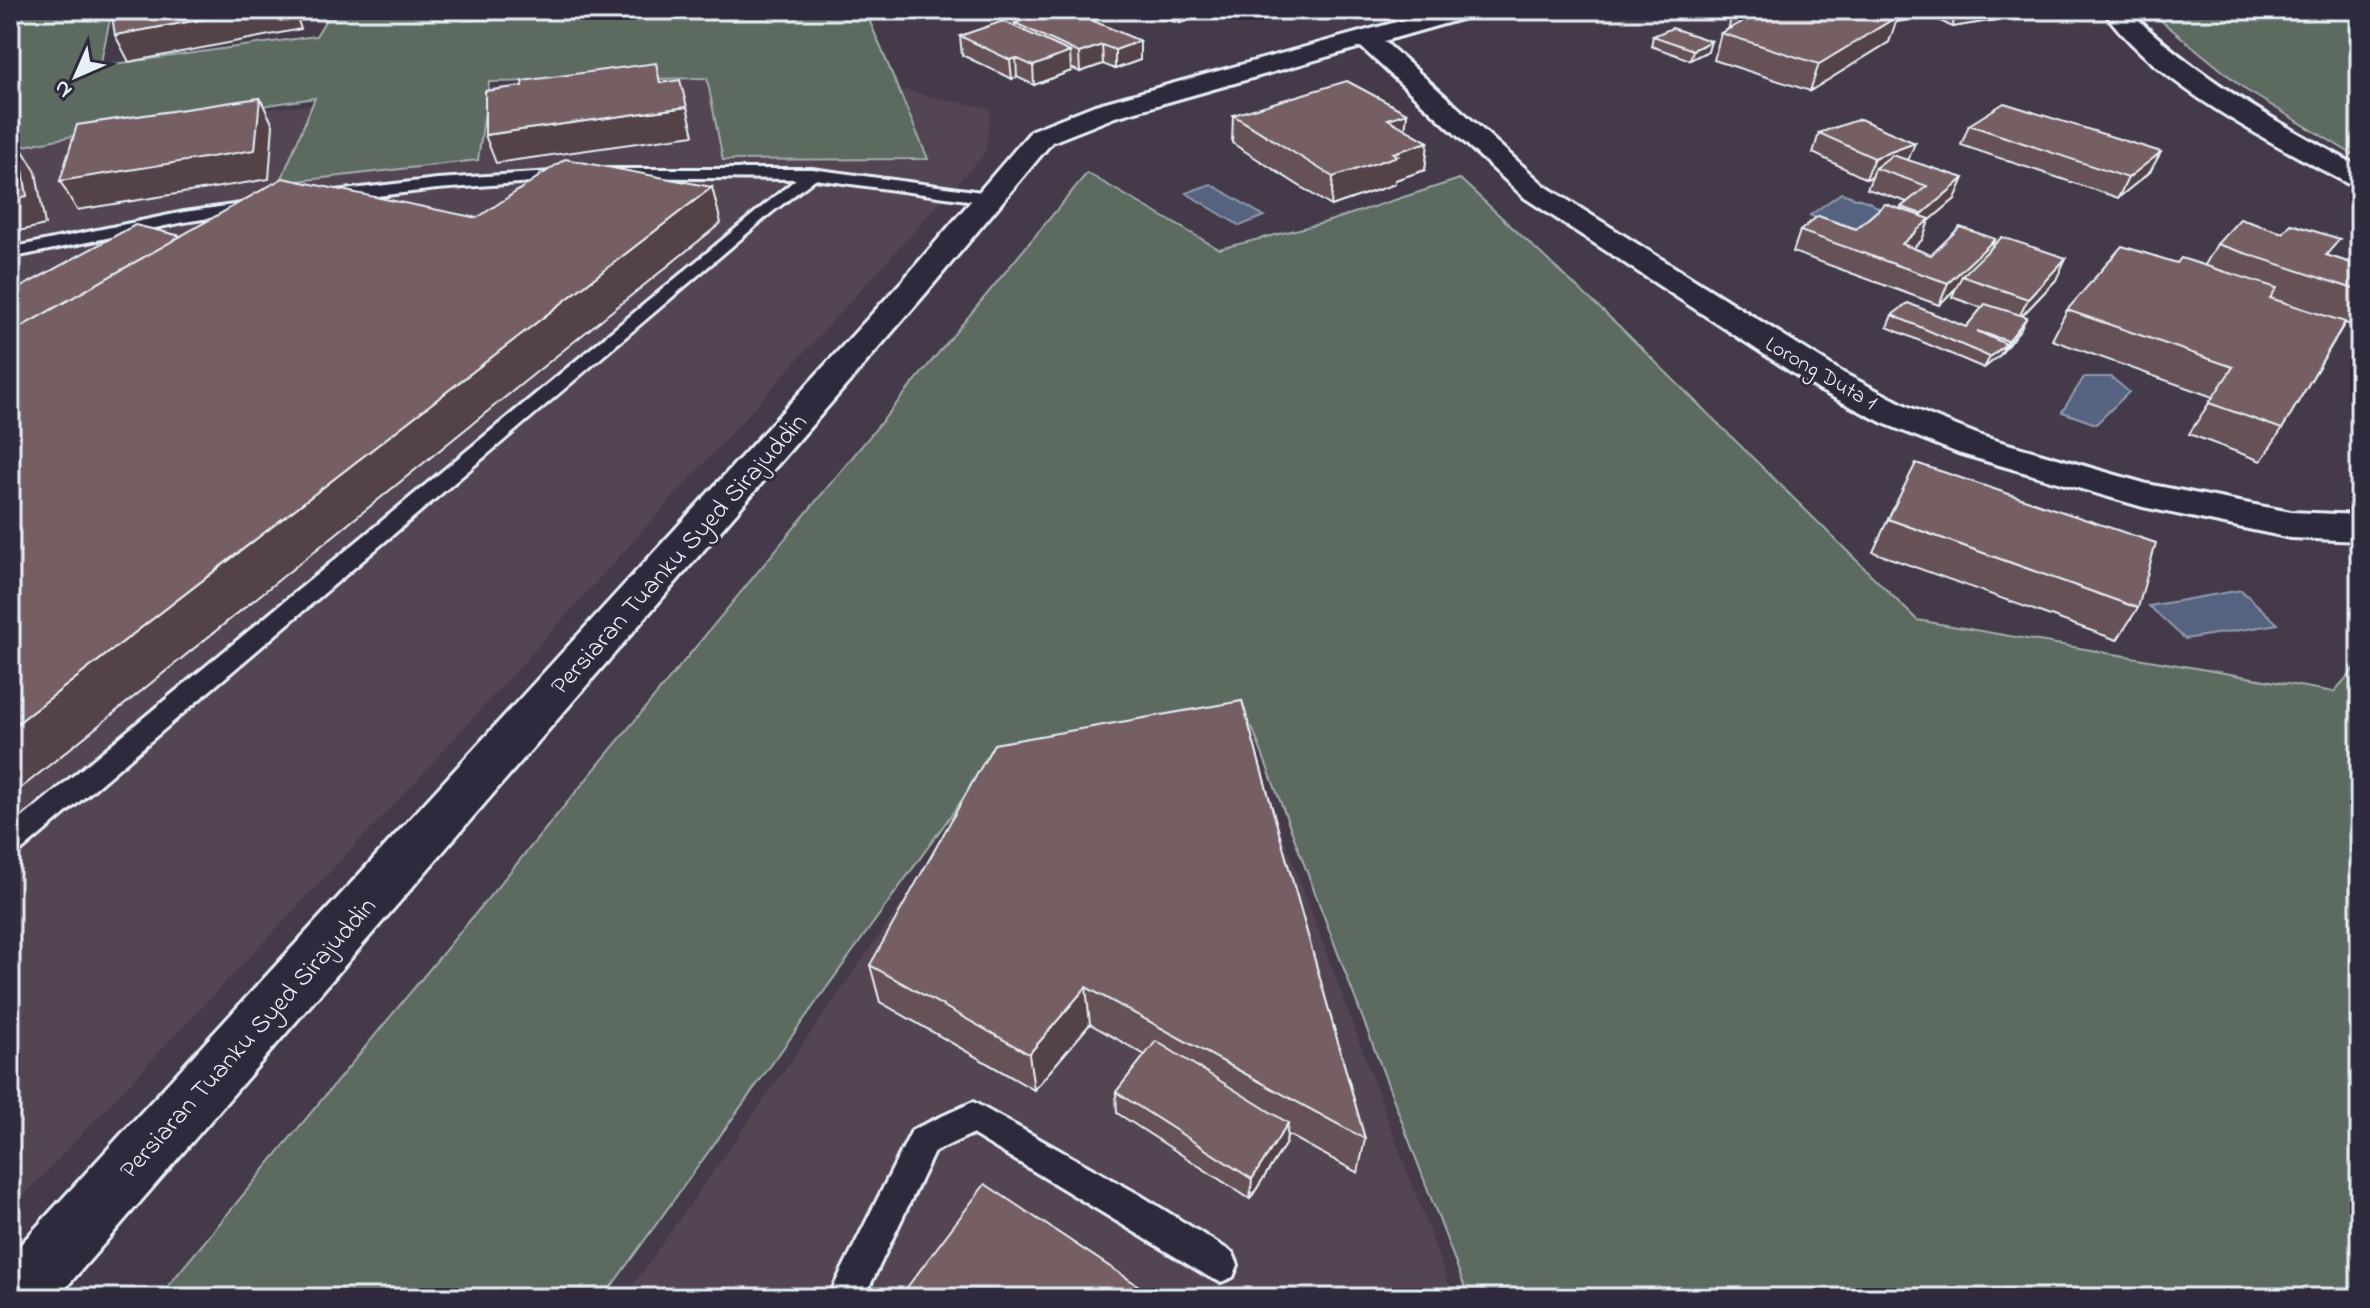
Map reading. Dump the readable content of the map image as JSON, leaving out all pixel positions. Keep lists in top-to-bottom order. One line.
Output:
{"streets":{"street":["Lorong Duta 1","Persiaran Tuanku Syed Sirajuddin"]},"crossings":[["Lorong Duta 1","Persiaran Tuanku Syed Sirajuddin"]],"north":"bottom left"}
